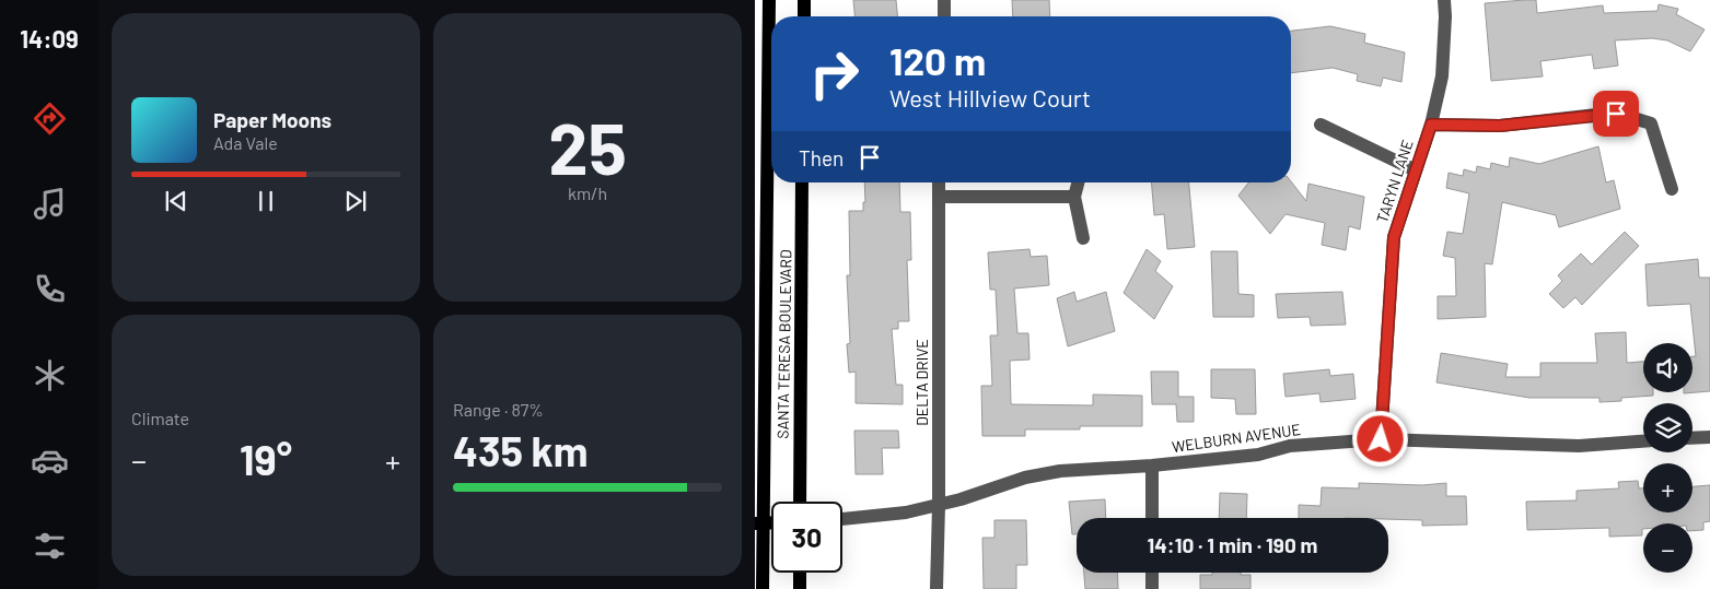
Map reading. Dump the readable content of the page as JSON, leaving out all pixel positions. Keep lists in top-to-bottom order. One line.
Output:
{"streets":{"main road":["SANTA TERESA BOULEVARD"],"street":["TARYN LANE","DELTA DRIVE","WELBURN AVENUE"]},"crossings":[["TARYN LANE","WELBURN AVENUE"],["DELTA DRIVE","WELBURN AVENUE"]],"page":{"tabs":"14:09","tile":[["25","km/h"],"Climate",["Range · 87%","435 km"]],"turn":["120 m","West Hillview Court"],"song":["Paper Moons","Ada Vale"],"then":"Then","map_buttons":["+","−"],"heat":["−","19°","+"],"limit":"30","trip":"14:10 · 1 min · 190 m"}}
